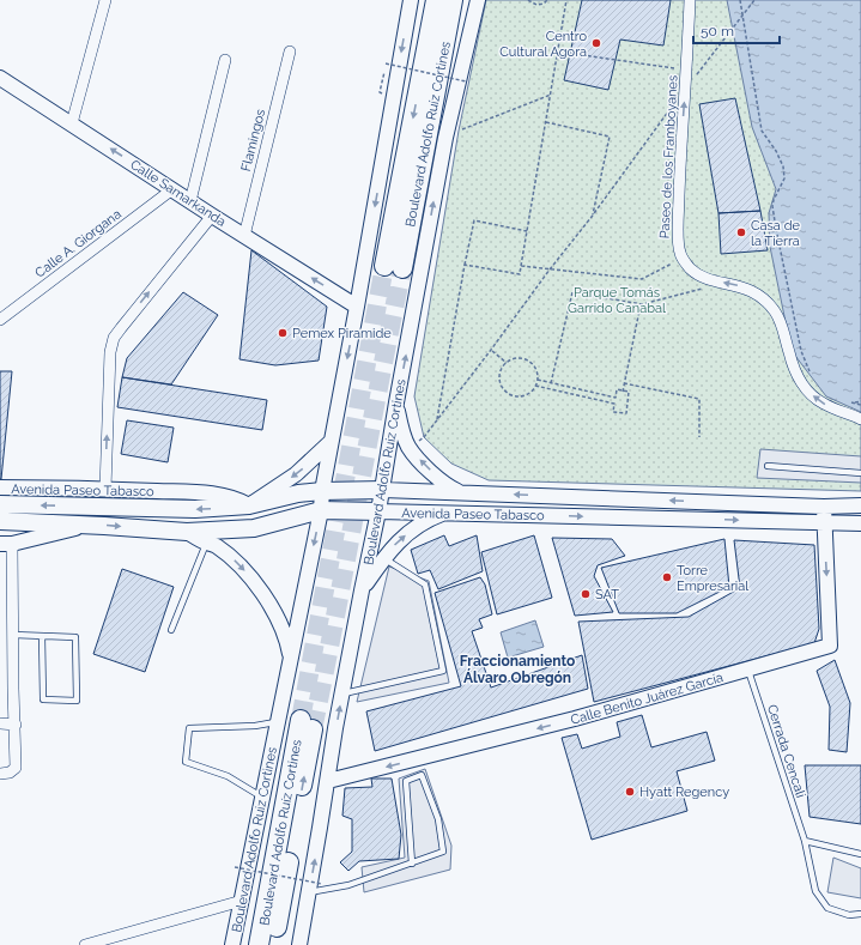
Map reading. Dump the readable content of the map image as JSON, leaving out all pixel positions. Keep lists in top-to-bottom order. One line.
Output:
{"streets":{"highway":["Boulevard Adolfo Ruíz Cortines"],"main road":["Calle Samarkanda","Boulevard Adolfo Ruiz Cortines","Avenida Paseo Tabasco","Calle Benito Juárez García"],"street":["Flamingos","Paseo de los Framboyanes","Calle A. Giorgana"],"lane":["Cerrada Cencali"]},"crossings":[["Flamingos","Calle Samarkanda"],["Calle Samarkanda","Calle A. Giorgana"],["Calle Samarkanda","Boulevard Adolfo Ruiz Cortines"],["Boulevard Adolfo Ruiz Cortines","Avenida Paseo Tabasco"],["Boulevard Adolfo Ruiz Cortines","Calle Benito Juárez García"],["Avenida Paseo Tabasco","Calle Benito Juárez García"],["Calle Benito Juárez García","Cerrada Cencali"]],"one_way":["Paseo de los Framboyanes","Calle Samarkanda","Calle Benito Juárez García"],"districts":["Fraccionamiento Álvaro Obregón"],"parks":["Parque Tomás Garrido Canabal"],"places":["Centro Cultural Agora","Casa de la Tierra","Pemex Piramide","Torre Empresarial","SAT","Hyatt Regency"],"scale_bar":"50 m"}
